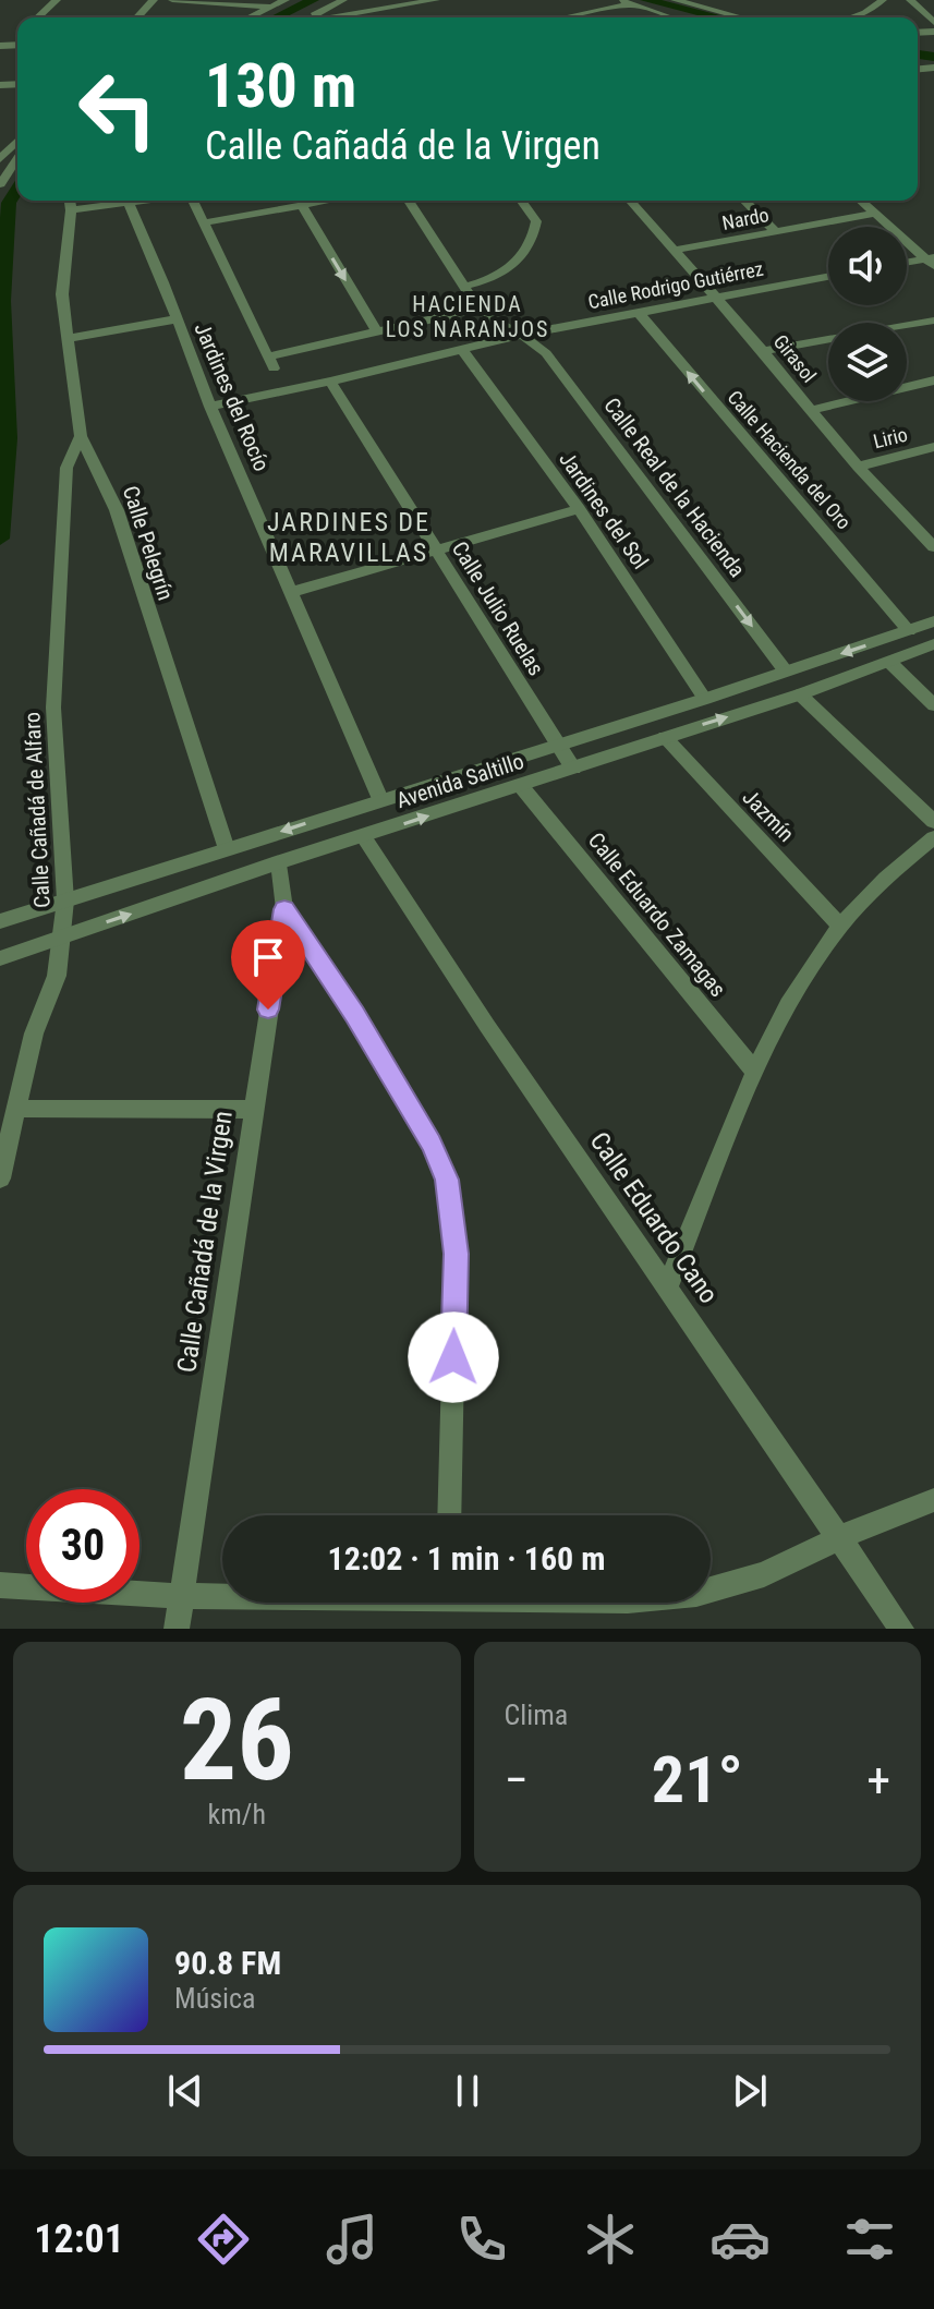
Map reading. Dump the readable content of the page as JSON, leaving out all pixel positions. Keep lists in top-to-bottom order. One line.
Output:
{"streets":{"street":["Nardo","Calle Rodrigo Gutiérrez","Girasol","Jardines del Rocío","Lirio","Calle Hacienda del Oro","Calle Real de la Hacienda","Jardines del Sol","Calle Pelegrín","Calle Julio Ruelas","Avenida Saltillo","Calle Cañadá de Alfaro","Jazmín","Calle Eduardo Zamagas","Calle Eduardo Cano","Calle Cañadá de la Virgen"]},"crossings":[["Nardo","Girasol"],["Calle Rodrigo Gutiérrez","Girasol"],["Calle Rodrigo Gutiérrez","Jardines del Rocío"],["Calle Rodrigo Gutiérrez","Calle Hacienda del Oro"],["Calle Rodrigo Gutiérrez","Calle Real de la Hacienda"],["Calle Rodrigo Gutiérrez","Jardines del Sol"],["Calle Rodrigo Gutiérrez","Calle Julio Ruelas"],["Girasol","Lirio"],["Jardines del Rocío","Avenida Saltillo"],["Calle Hacienda del Oro","Avenida Saltillo"],["Calle Real de la Hacienda","Avenida Saltillo"],["Jardines del Sol","Avenida Saltillo"],["Calle Pelegrín","Avenida Saltillo"],["Calle Pelegrín","Calle Cañadá de Alfaro"],["Calle Julio Ruelas","Avenida Saltillo"],["Avenida Saltillo","Calle Cañadá de Alfaro"],["Avenida Saltillo","Jazmín"],["Avenida Saltillo","Calle Eduardo Zamagas"],["Avenida Saltillo","Calle Eduardo Cano"],["Avenida Saltillo","Calle Cañadá de la Virgen"]],"one_way":["Calle Hacienda del Oro","Calle Real de la Hacienda"],"districts":["HACIENDA LOS NARANJOS","JARDINES DE MARAVILLAS"],"page":{"turn":["130 m","Calle Cañadá de la Virgen"],"limit":"30","trip":"12:02 · 1 min · 160 m","tile":[["26","km/h"],"Clima"],"heat":["−","21°","+"],"song":["90.8 FM","Música"],"tabs":"12:01"}}
